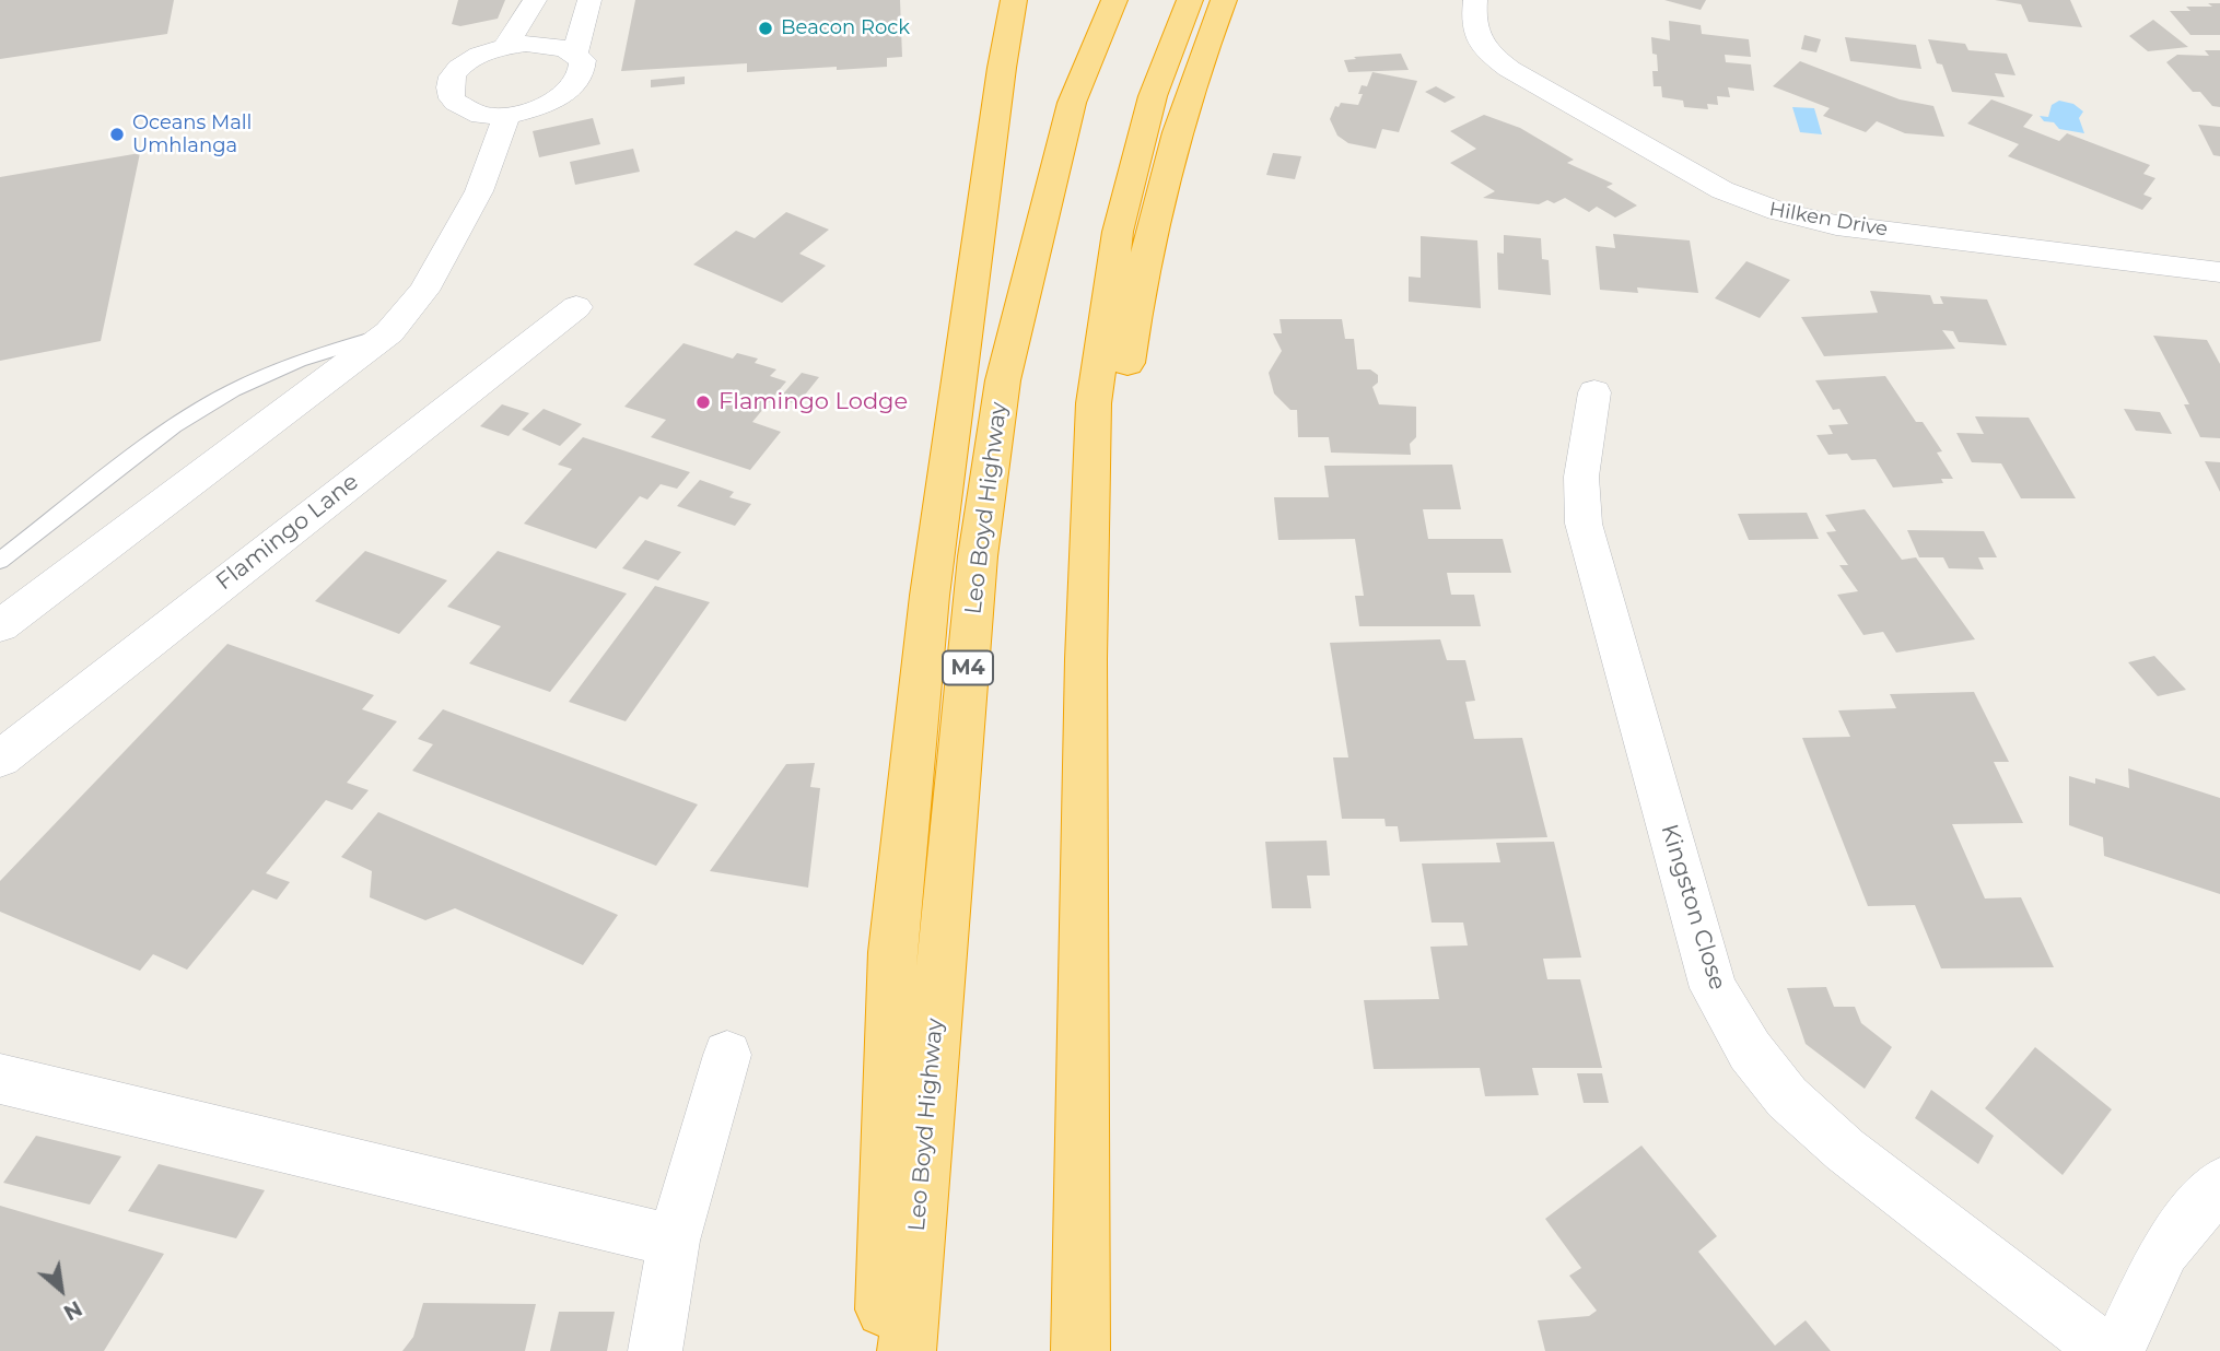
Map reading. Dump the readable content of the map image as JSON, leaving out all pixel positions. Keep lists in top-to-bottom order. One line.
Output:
{"streets":{"highway":["Leo Boyd Highway","M4"],"street":["Hilken Drive","Flamingo Lane","Kingston Close"]},"places":["Beacon Rock","Oceans Mall Umhlanga","Flamingo Lodge"],"north":"bottom right"}
